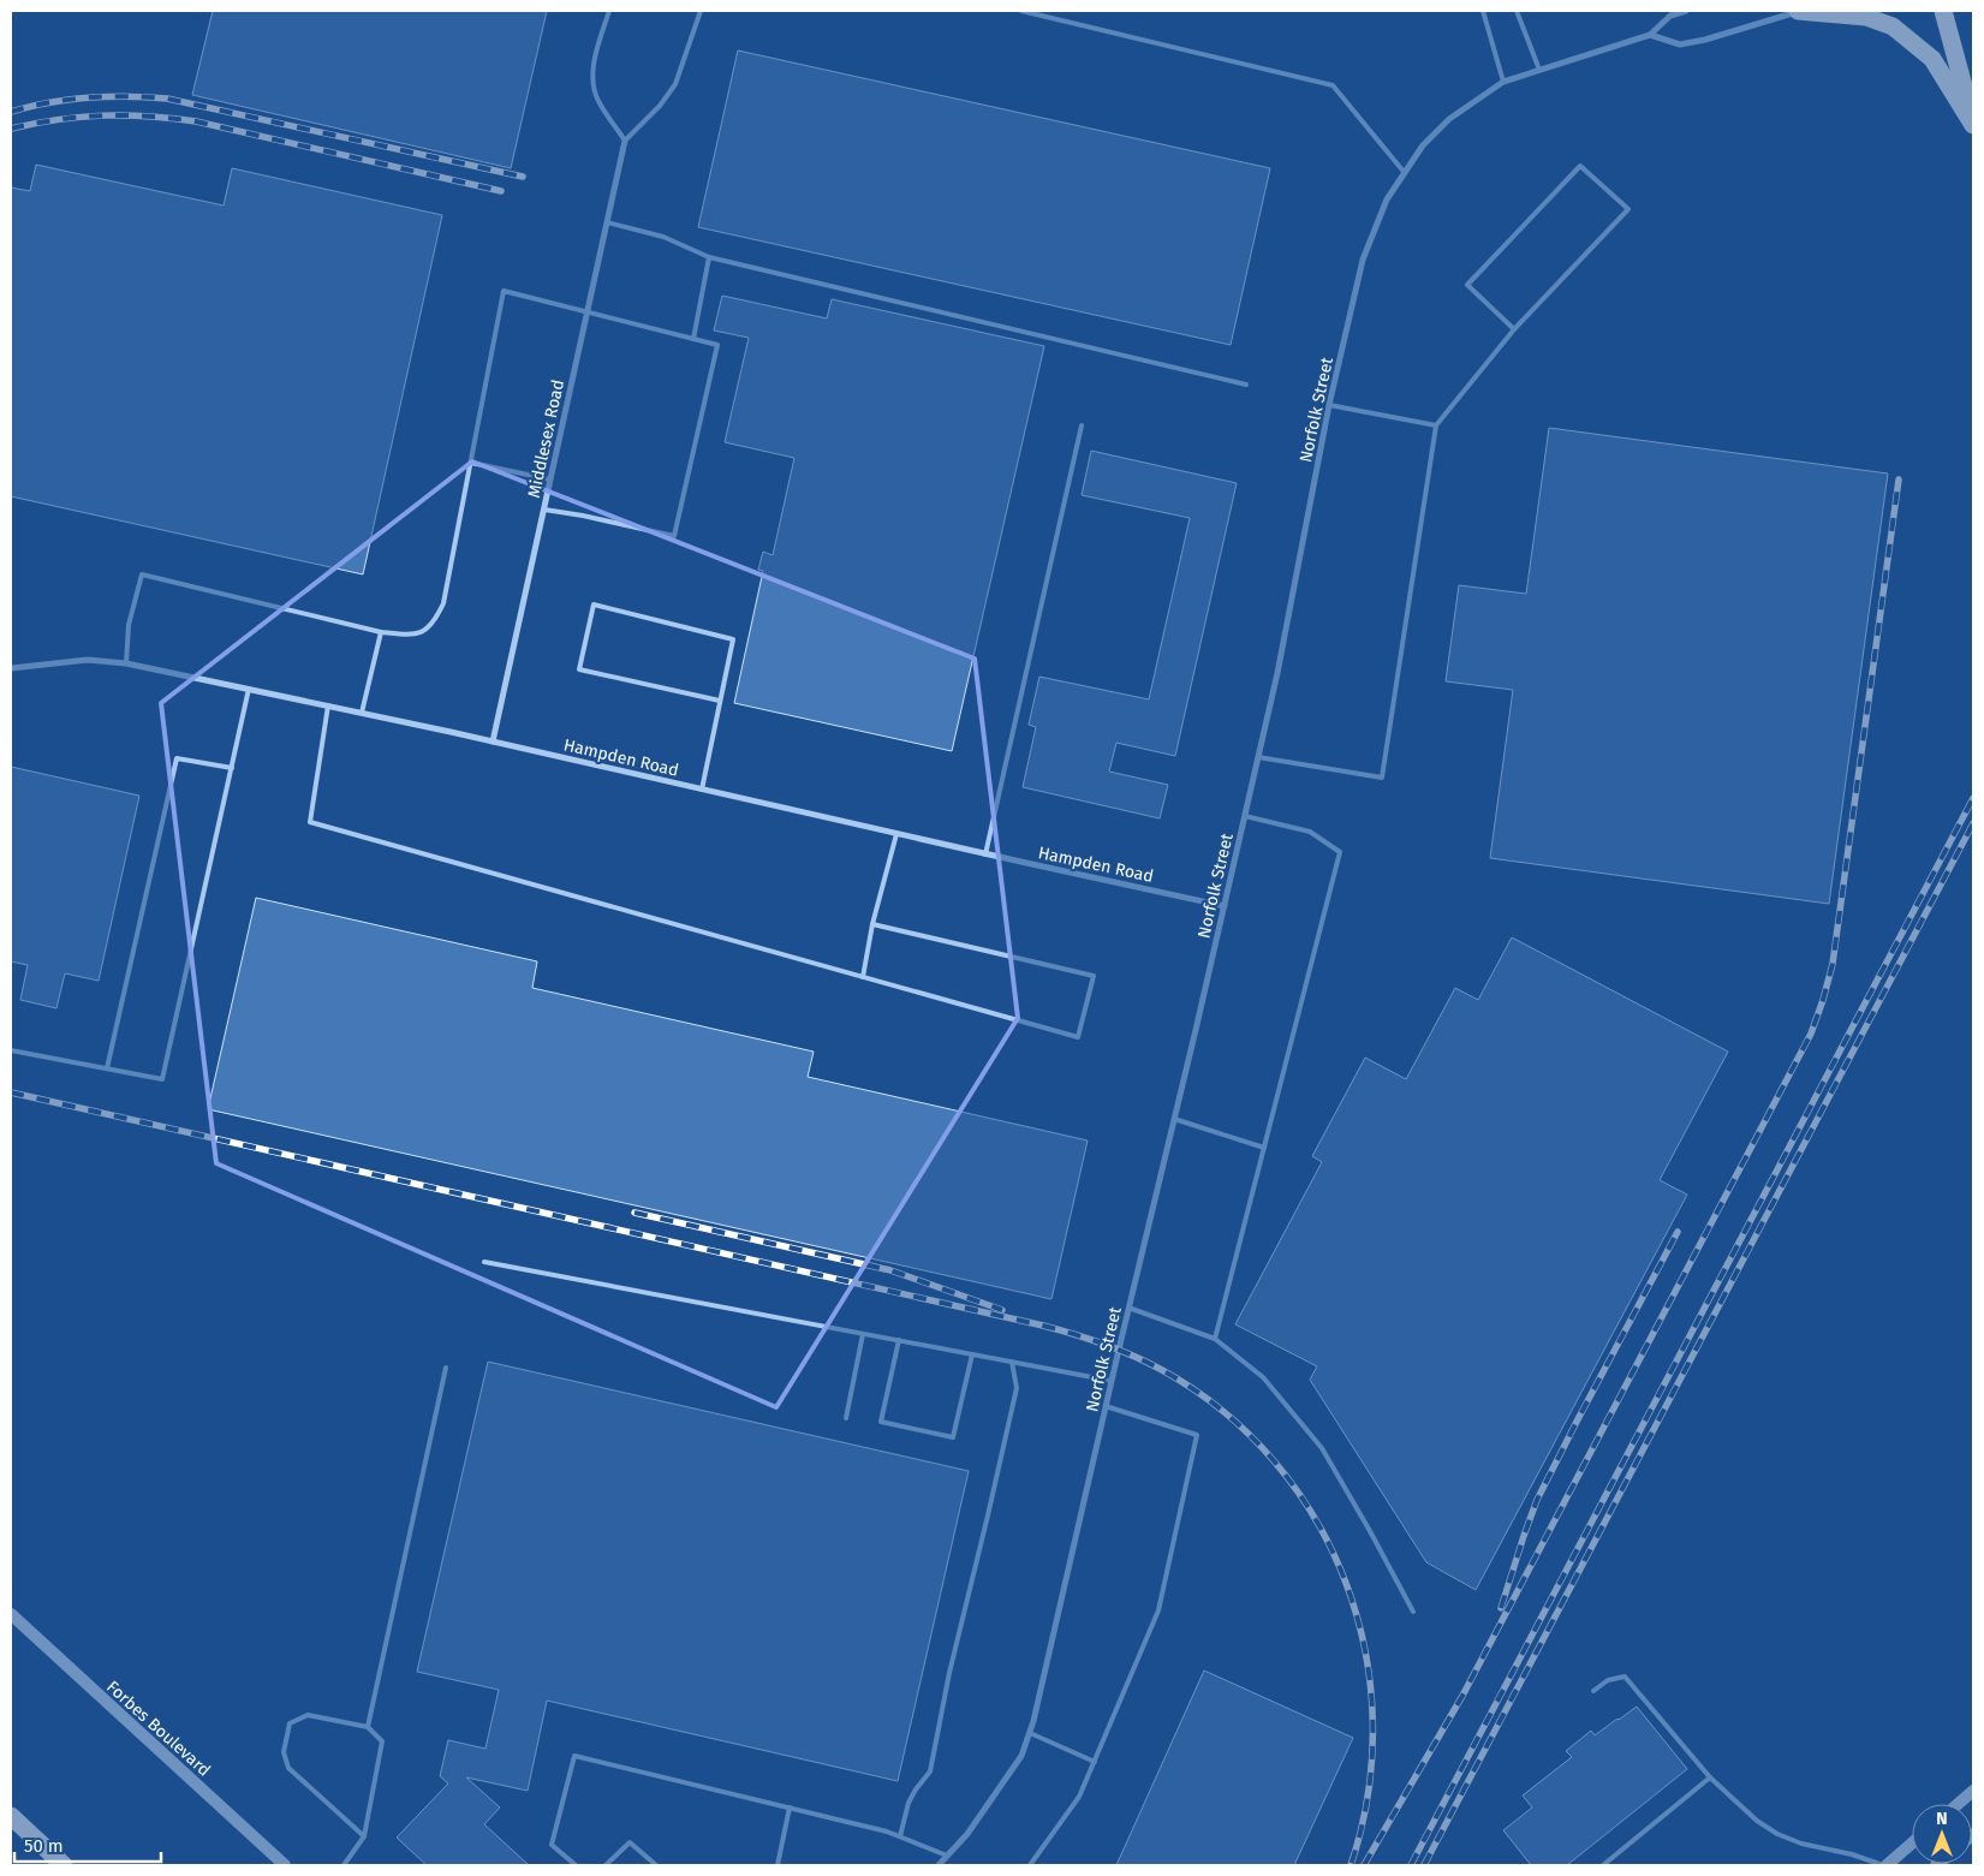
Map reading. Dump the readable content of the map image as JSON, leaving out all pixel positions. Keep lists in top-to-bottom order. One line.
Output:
{"streets":{"street":["Norfolk Street","Middlesex Road","Hampden Road","Forbes Boulevard"]},"crossings":[["Norfolk Street","Hampden Road"],["Middlesex Road","Hampden Road"]],"scale_bar":"50 m","north":"top"}
